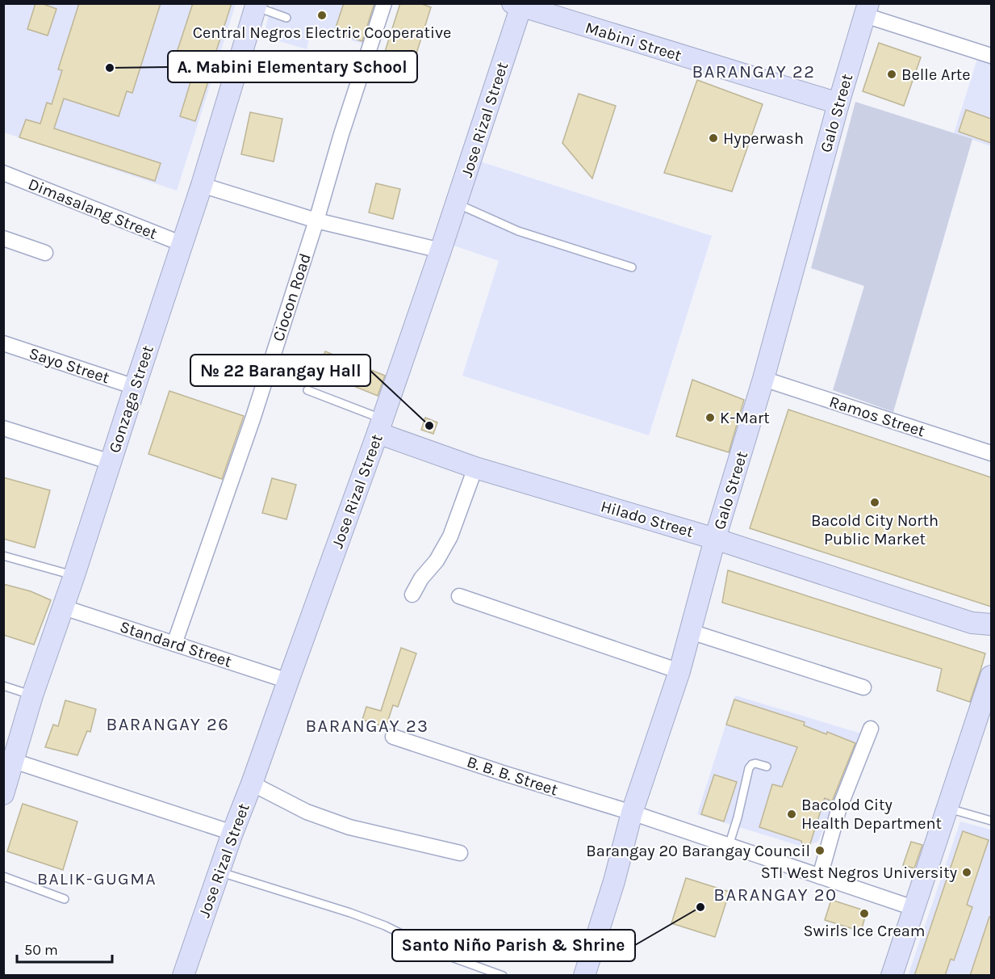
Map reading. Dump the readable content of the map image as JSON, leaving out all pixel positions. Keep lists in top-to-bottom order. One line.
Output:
{"streets":{"street":["Mabini Street","Galo Street","Jose Rizal Street","Dimasalang Street","Ciocon Road","Sayo Street","Gonzaga Street","Ramos Street","Hilado Street","Standard Street","B. B. B. Street"]},"crossings":[["Mabini Street","Galo Street"],["Mabini Street","Jose Rizal Street"],["Galo Street","Ramos Street"],["Galo Street","Hilado Street"],["Galo Street","B. B. B. Street"],["Jose Rizal Street","Hilado Street"],["Jose Rizal Street","Standard Street"],["Dimasalang Street","Gonzaga Street"],["Ciocon Road","Standard Street"],["Sayo Street","Gonzaga Street"],["Gonzaga Street","Standard Street"]],"districts":["BARANGAY 22","BARANGAY 26","BARANGAY 23","BALIK-GUGMA","BARANGAY 20"],"places":["Central Negros Electric Cooperative","A. Mabini Elementary School","Belle Arte","Hyperwash","K-Mart","№ 22 Barangay Hall","Bacold City North Public Market","Bacolod City Health Department","Barangay 20 Barangay Council","STI West Negros University","Santo Niño Parish & Shrine","Swirls Ice Cream"],"scale_bar":"50 m"}
